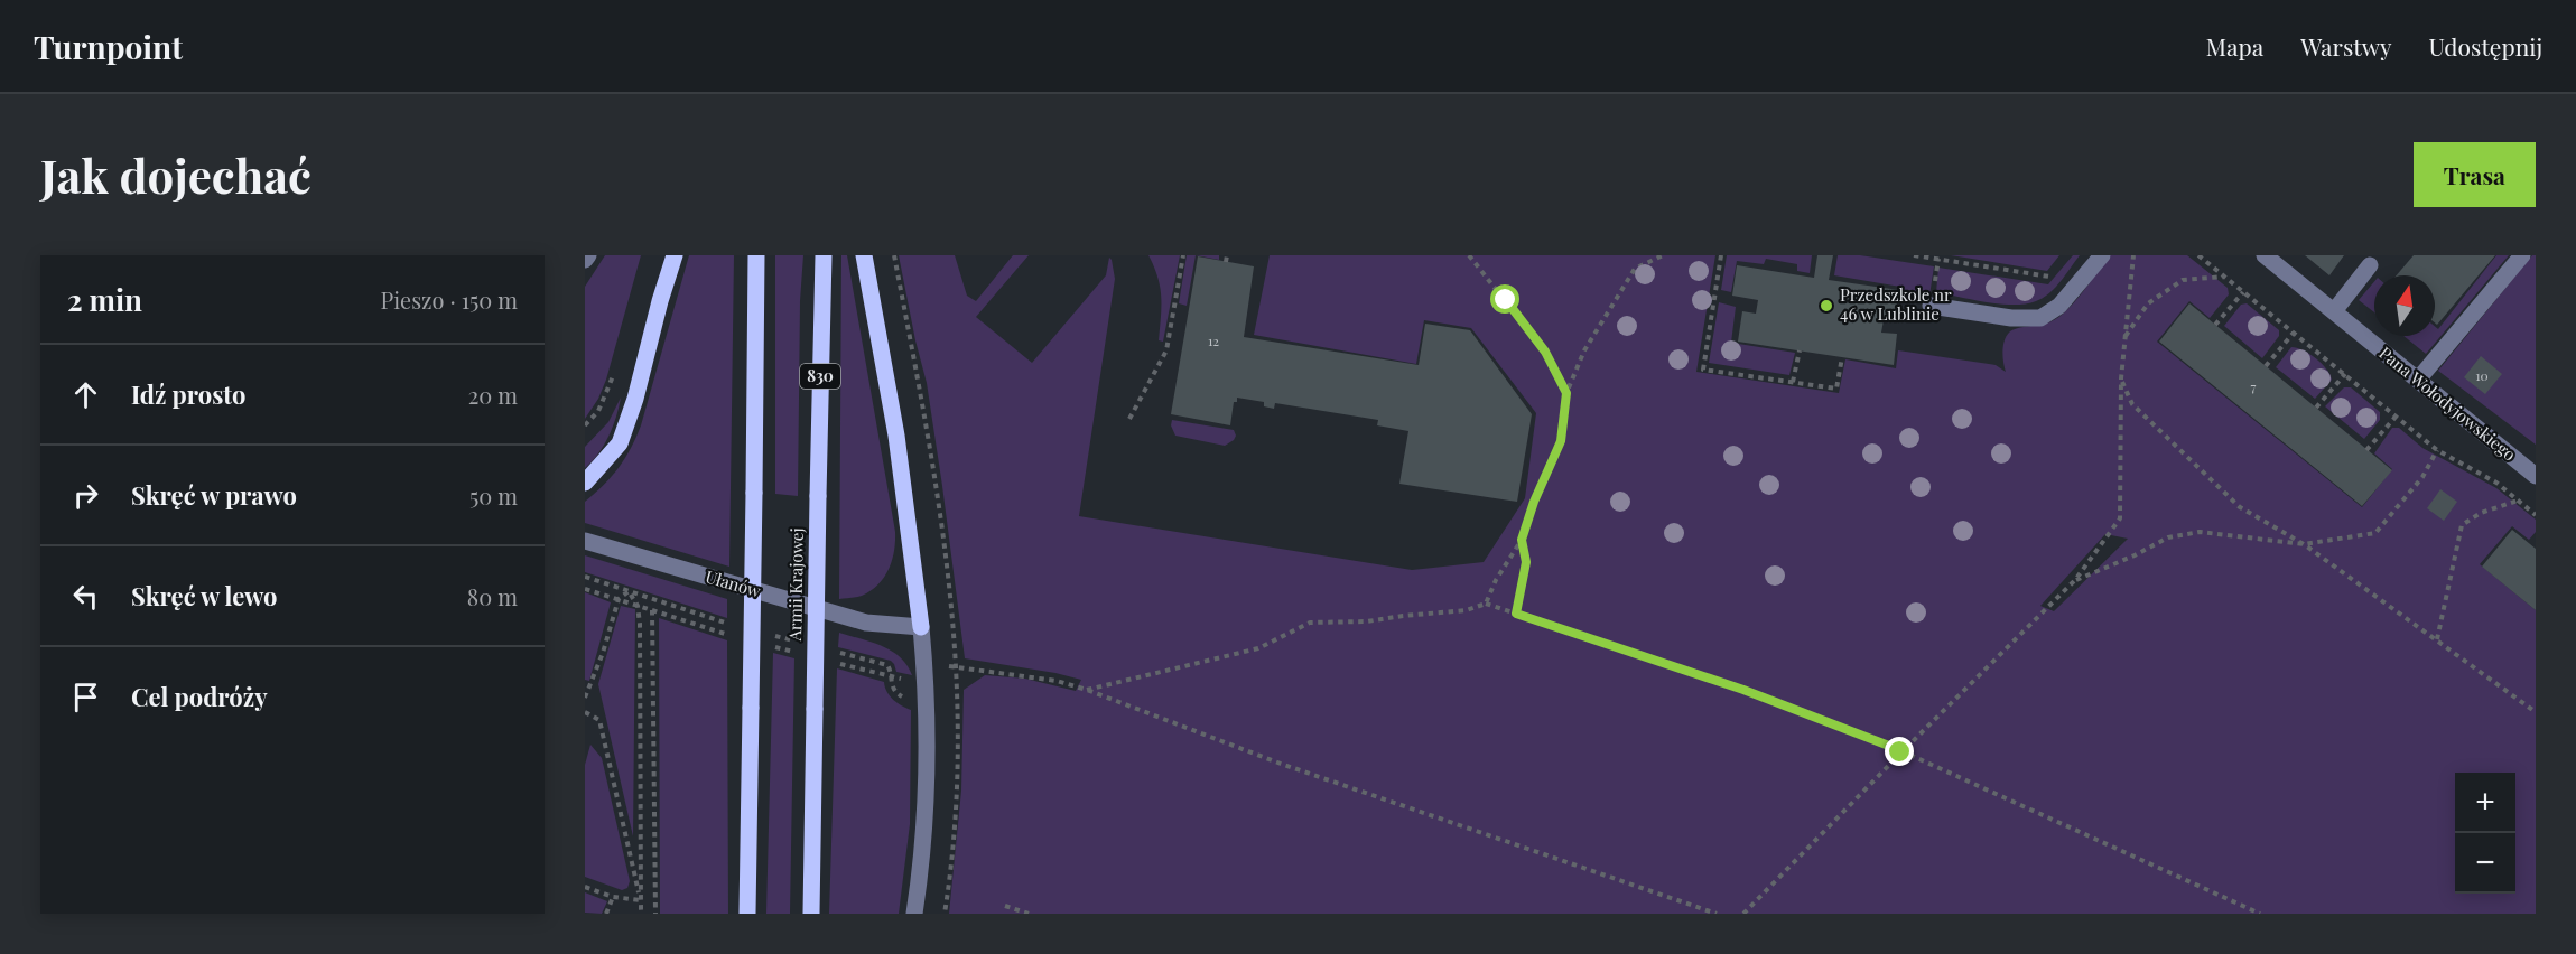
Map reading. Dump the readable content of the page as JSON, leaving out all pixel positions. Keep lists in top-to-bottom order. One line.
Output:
{"streets":{"main road":["830","Armii Krajowej"],"street":["Pana Wołodyjowskiego","Ułanów"]},"places":["Przedszkole nr 46 w Lublinie"],"house_numbers":["12","10","7"],"north":"top","page":{"header":"Turnpoint","nav":["Mapa","Warstwy","Udostępnij"],"buttons":"Trasa","title":"Jak dojechać","heading":["2 min","Pieszo · 150 m"],"list":[["Idź prosto","20 m"],["Skręć w prawo","50 m"],["Skręć w lewo","80 m"],"Cel podróży"],"map_buttons":["+","−"]}}
